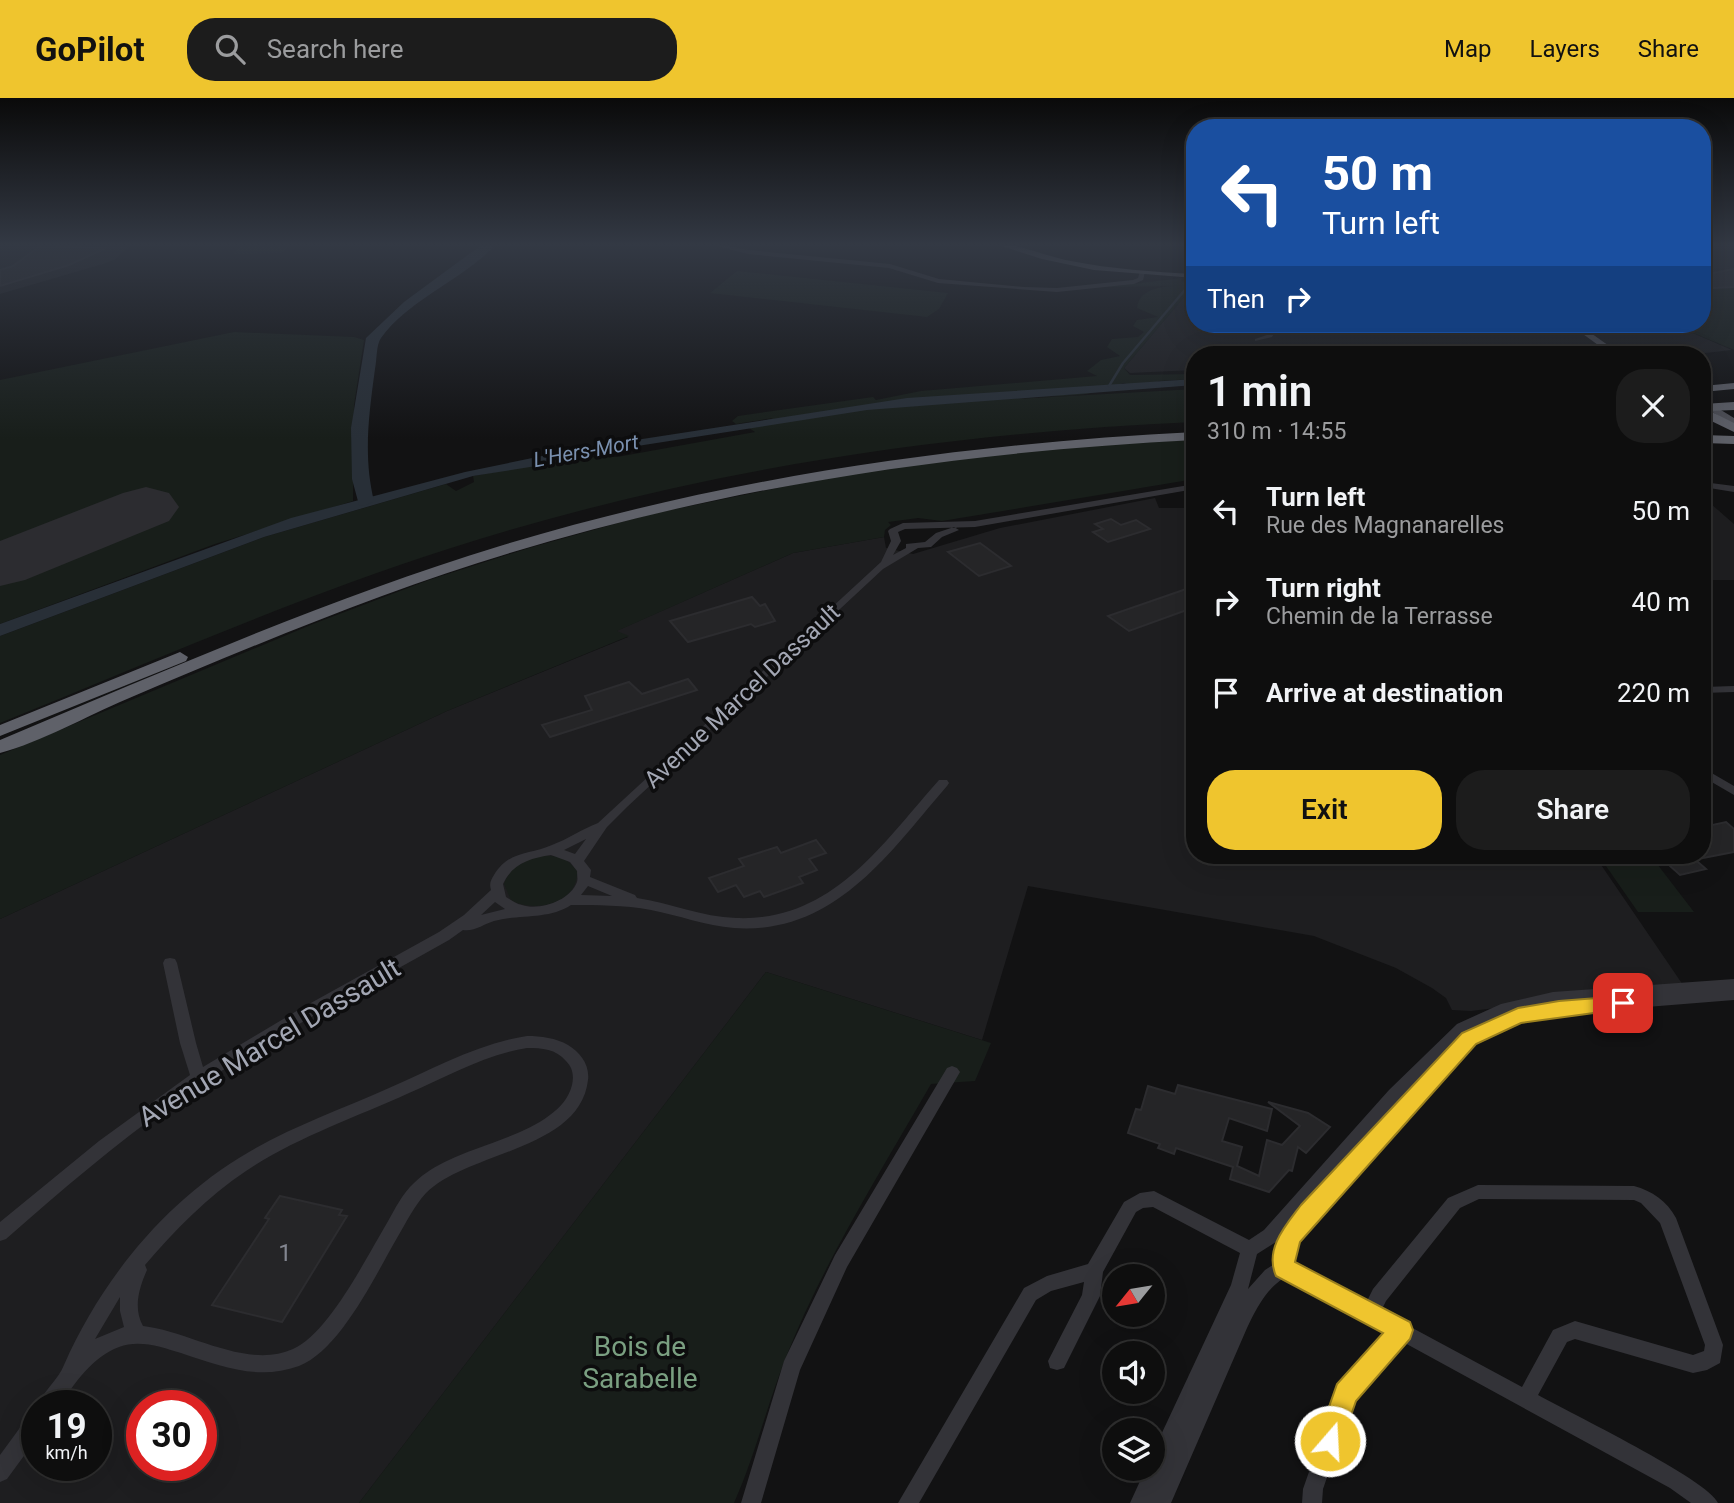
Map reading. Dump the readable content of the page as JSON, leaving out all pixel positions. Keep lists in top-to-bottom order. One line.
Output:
{"streets":{"street":["Avenue Marcel Dassault"]},"water":["L'Hers-Mort"],"parks":["Bois de Sarabelle"],"house_numbers":["1"],"north":"bottom left","page":{"header":"GoPilot","search":"Search here","nav":["Map","Layers","Share"],"turn":["50 m","Turn left"],"then":"Then","heading":["1 min","310 m · 14:55"],"list":[{"name":"Turn left","note":"Rue des Magnanarelles","value":"50 m"},{"name":"Turn right","note":"Chemin de la Terrasse","value":"40 m"},{"name":"Arrive at destination","value":"220 m"}],"buttons":["Exit","Share"],"speed":"19 km/h","limit":"30"}}
